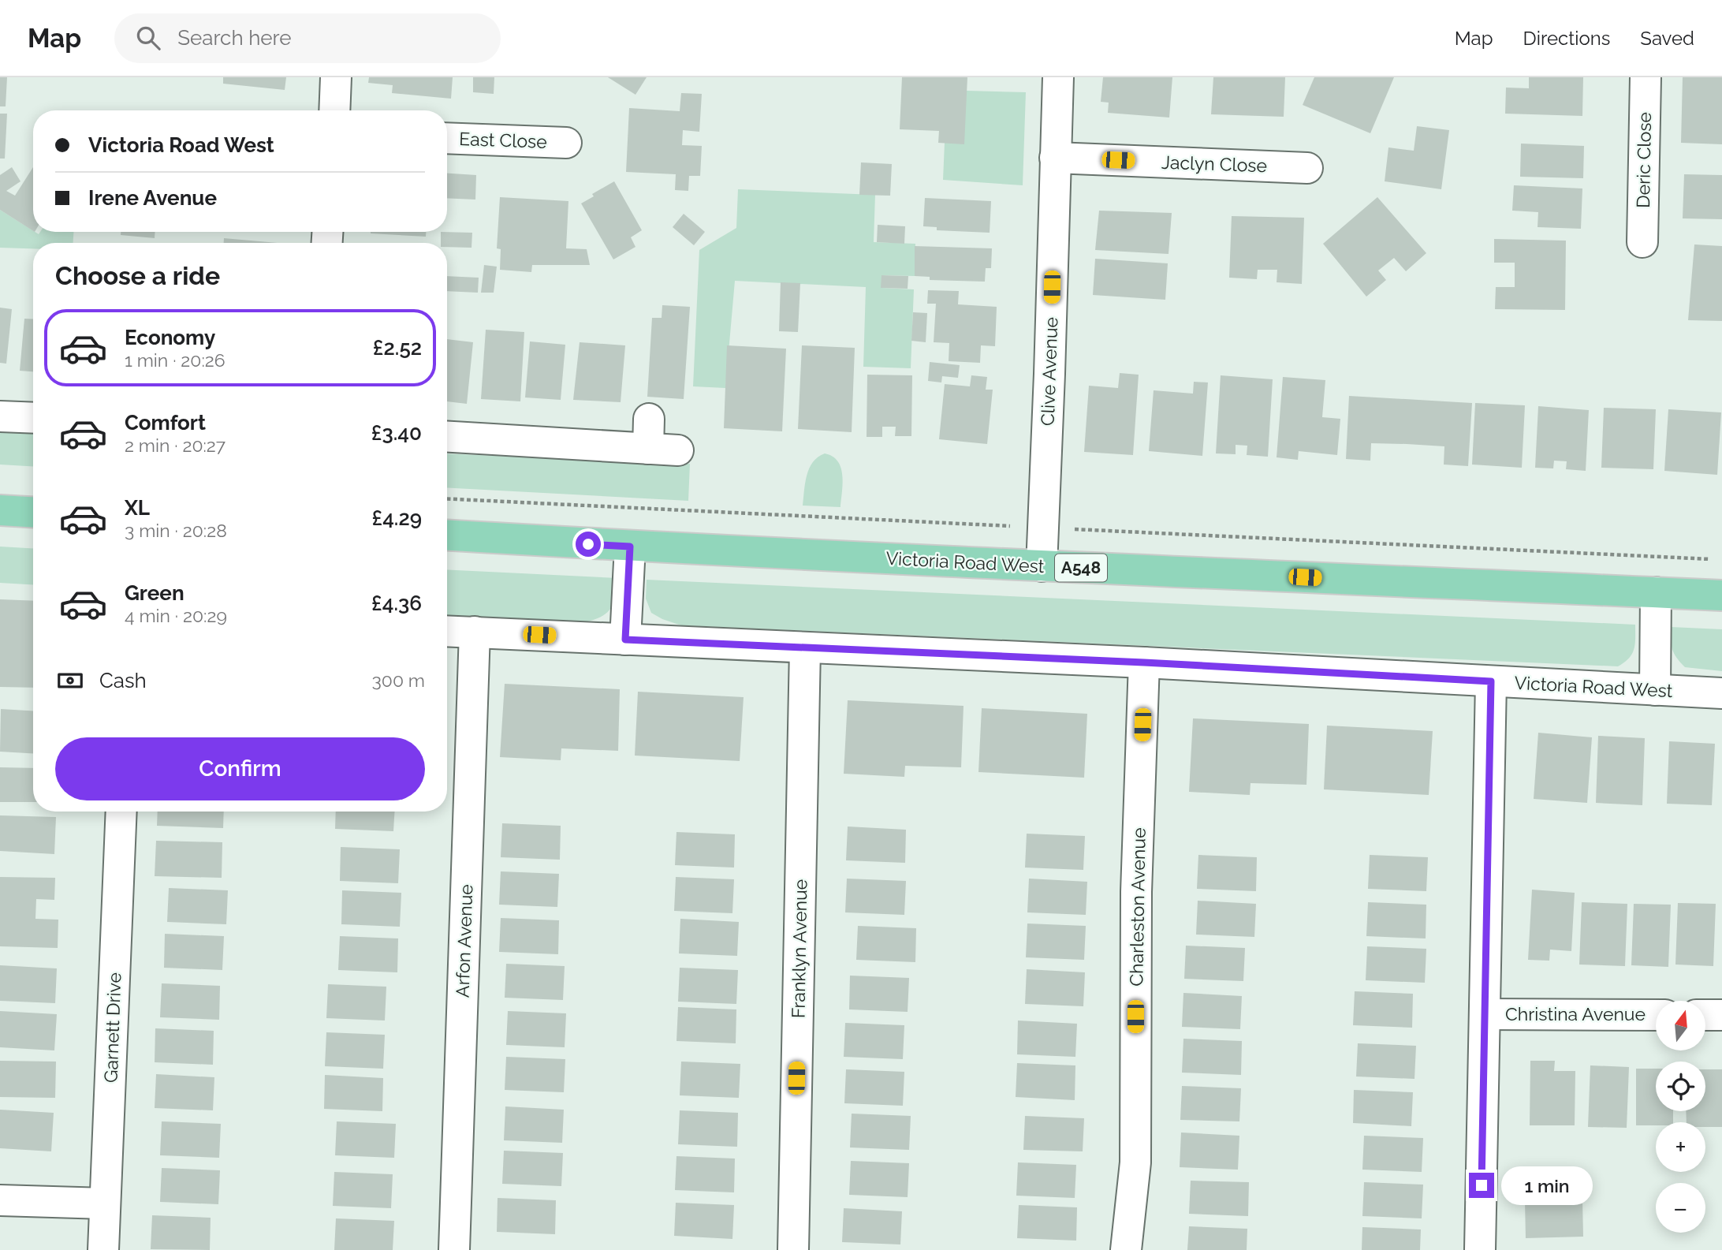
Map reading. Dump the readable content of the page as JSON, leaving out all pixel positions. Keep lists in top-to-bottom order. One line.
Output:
{"streets":{"main road":["Victoria Road West","A548"],"street":["East Close","Deric Close","Jaclyn Close","Clive Avenue","Charleston Avenue","Arfon Avenue","Franklyn Avenue","Christina Avenue","Garnett Drive"]},"crossings":[["Jaclyn Close","Clive Avenue"],["Clive Avenue","Victoria Road West"],["Victoria Road West","Charleston Avenue"],["Victoria Road West","Arfon Avenue"],["Victoria Road West","Franklyn Avenue"]],"north":"top","page":{"header":"Map","search":"Search here","nav":["Map","Directions","Saved"],"banner":["Victoria Road West","Irene Avenue"],"heading":"Choose a ride","list":[{"name":"Economy","note":"1 min · 20:26","value":"£2.52"},{"name":"Comfort","note":"2 min · 20:27","value":"£3.40"},{"name":"XL","note":"3 min · 20:28","value":"£4.29"},{"name":"Green","note":"4 min · 20:29","value":"£4.36"}],"pay":["Cash","300 m"],"buttons":"Confirm","map_buttons":["+","−"],"bubble":"1 min"}}
